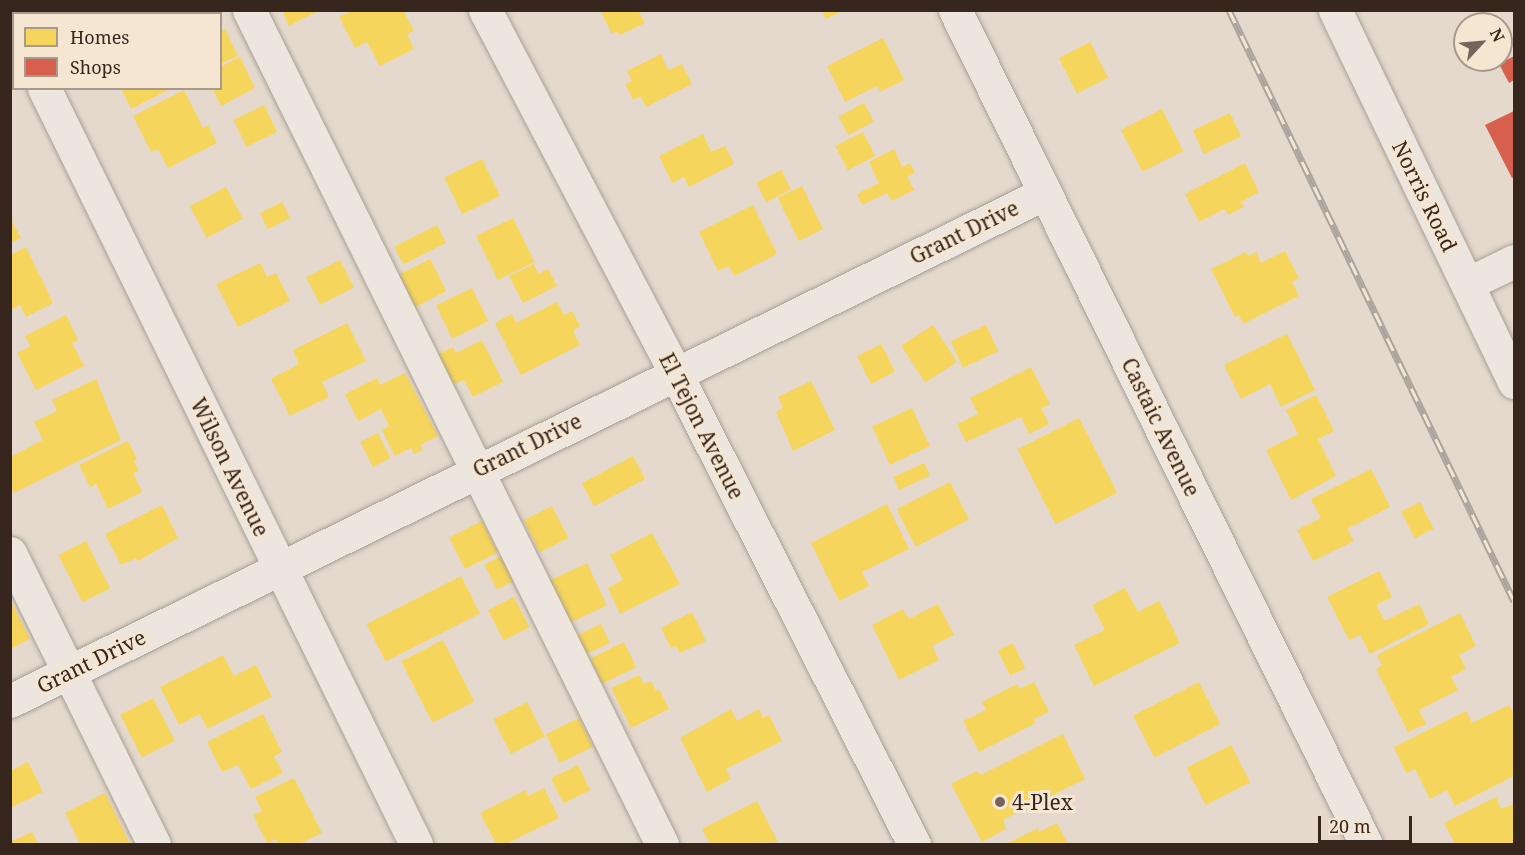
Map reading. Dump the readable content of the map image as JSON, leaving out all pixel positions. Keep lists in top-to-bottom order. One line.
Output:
{"streets":{"street":["Norris Road","Grant Drive","El Tejon Avenue","Castaic Avenue","Wilson Avenue"]},"crossings":[["Grant Drive","El Tejon Avenue"],["Grant Drive","Castaic Avenue"],["Grant Drive","Wilson Avenue"]],"places":["4-Plex"],"legend":["Homes","Shops"],"scale_bar":"20 m","north":"top right"}
